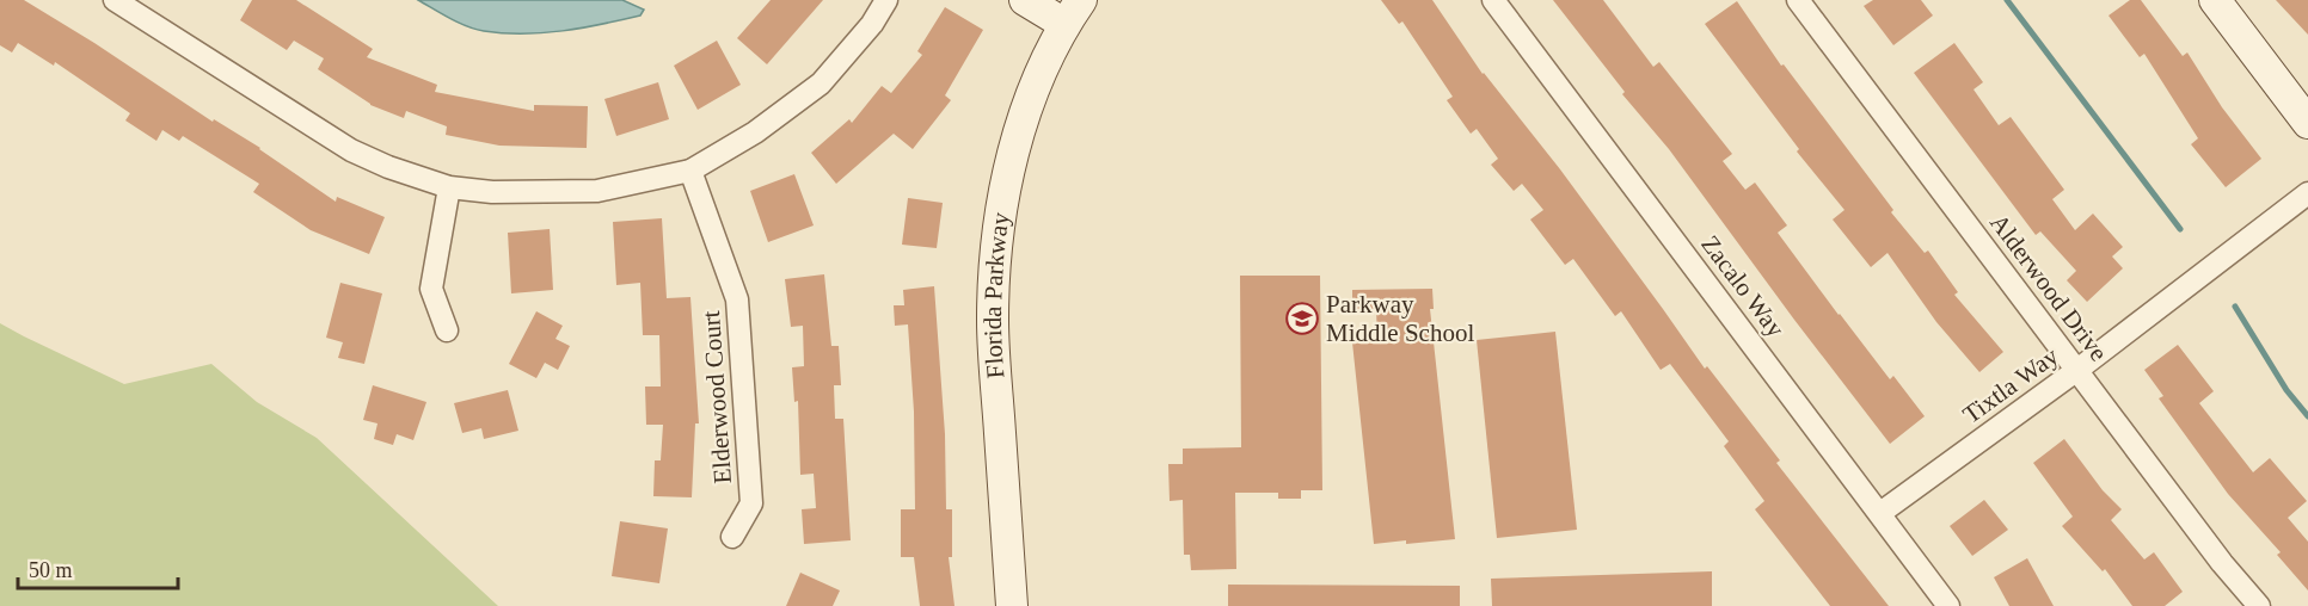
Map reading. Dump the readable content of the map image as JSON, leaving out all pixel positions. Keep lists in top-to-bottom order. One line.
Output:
{"streets":{"street":["Zacalo Way","Alderwood Drive","Florida Parkway","Tixtla Way","Elderwood Court"]},"crossings":[["Zacalo Way","Tixtla Way"],["Alderwood Drive","Tixtla Way"]],"places":{"school or university":["Parkway Middle School"]},"scale_bar":"50 m"}
